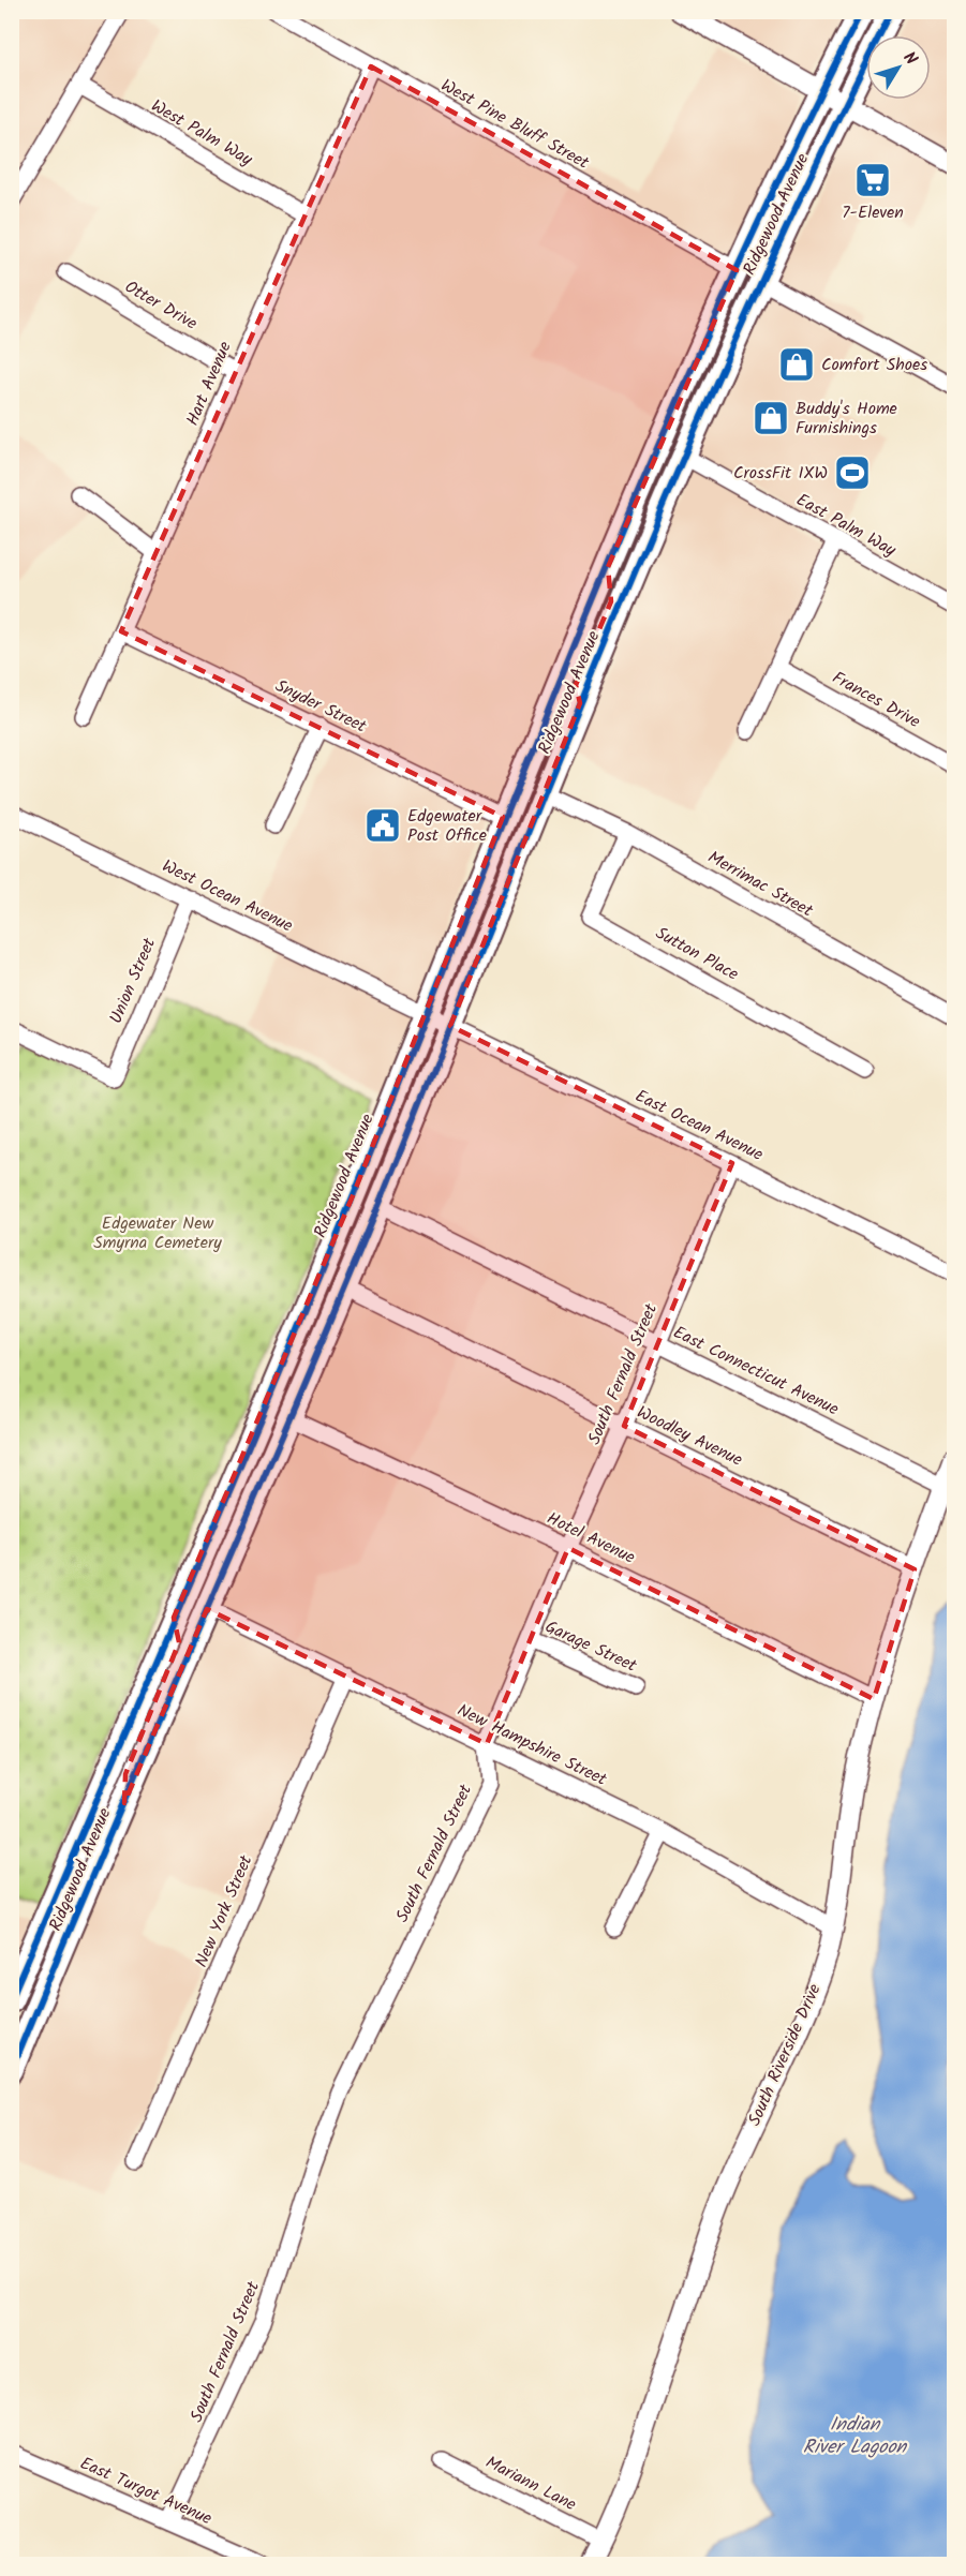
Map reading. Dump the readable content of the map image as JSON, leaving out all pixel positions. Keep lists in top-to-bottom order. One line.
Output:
{"streets":{"main road":["Ridgewood Avenue"],"street":["West Pine Bluff Street","West Palm Way","Otter Drive","Hart Avenue","East Palm Way","Frances Drive","Snyder Street","Merrimac Street","West Ocean Avenue","Sutton Place","Union Street","East Ocean Avenue","East Connecticut Avenue","South Fernald Street","Woodley Avenue","Hotel Avenue","Garage Street","New Hampshire Street","New York Street","South Riverside Drive","Mariann Lane","East Turgot Avenue"]},"crossings":[["West Pine Bluff Street","Ridgewood Avenue"],["West Pine Bluff Street","Hart Avenue"],["West Palm Way","Hart Avenue"],["Ridgewood Avenue","East Palm Way"],["Ridgewood Avenue","Snyder Street"],["Ridgewood Avenue","Merrimac Street"],["Ridgewood Avenue","West Ocean Avenue"],["Ridgewood Avenue","East Ocean Avenue"],["Ridgewood Avenue","East Connecticut Avenue"],["Ridgewood Avenue","Woodley Avenue"],["Ridgewood Avenue","Hotel Avenue"],["Ridgewood Avenue","New Hampshire Street"],["Otter Drive","Hart Avenue"],["Hart Avenue","Snyder Street"],["Merrimac Street","Sutton Place"],["West Ocean Avenue","Union Street"],["West Ocean Avenue","East Ocean Avenue"],["East Ocean Avenue","South Fernald Street"],["East Connecticut Avenue","South Fernald Street"],["East Connecticut Avenue","South Riverside Drive"],["South Fernald Street","Woodley Avenue"],["South Fernald Street","Hotel Avenue"],["South Fernald Street","Garage Street"],["South Fernald Street","New Hampshire Street"],["South Fernald Street","East Turgot Avenue"],["Woodley Avenue","South Riverside Drive"],["Hotel Avenue","South Riverside Drive"],["New Hampshire Street","New York Street"],["New Hampshire Street","South Riverside Drive"],["South Riverside Drive","Mariann Lane"]],"water":["Indian River Lagoon"],"parks":["Edgewater New Smyrna Cemetery"],"places":{"supermarket":["7-Eleven"],"shop":["Comfort Shoes","Buddy's Home Furnishings"],"sports":["CrossFit IXW"],"public building":["Edgewater Post Office"]},"north":"top right"}
